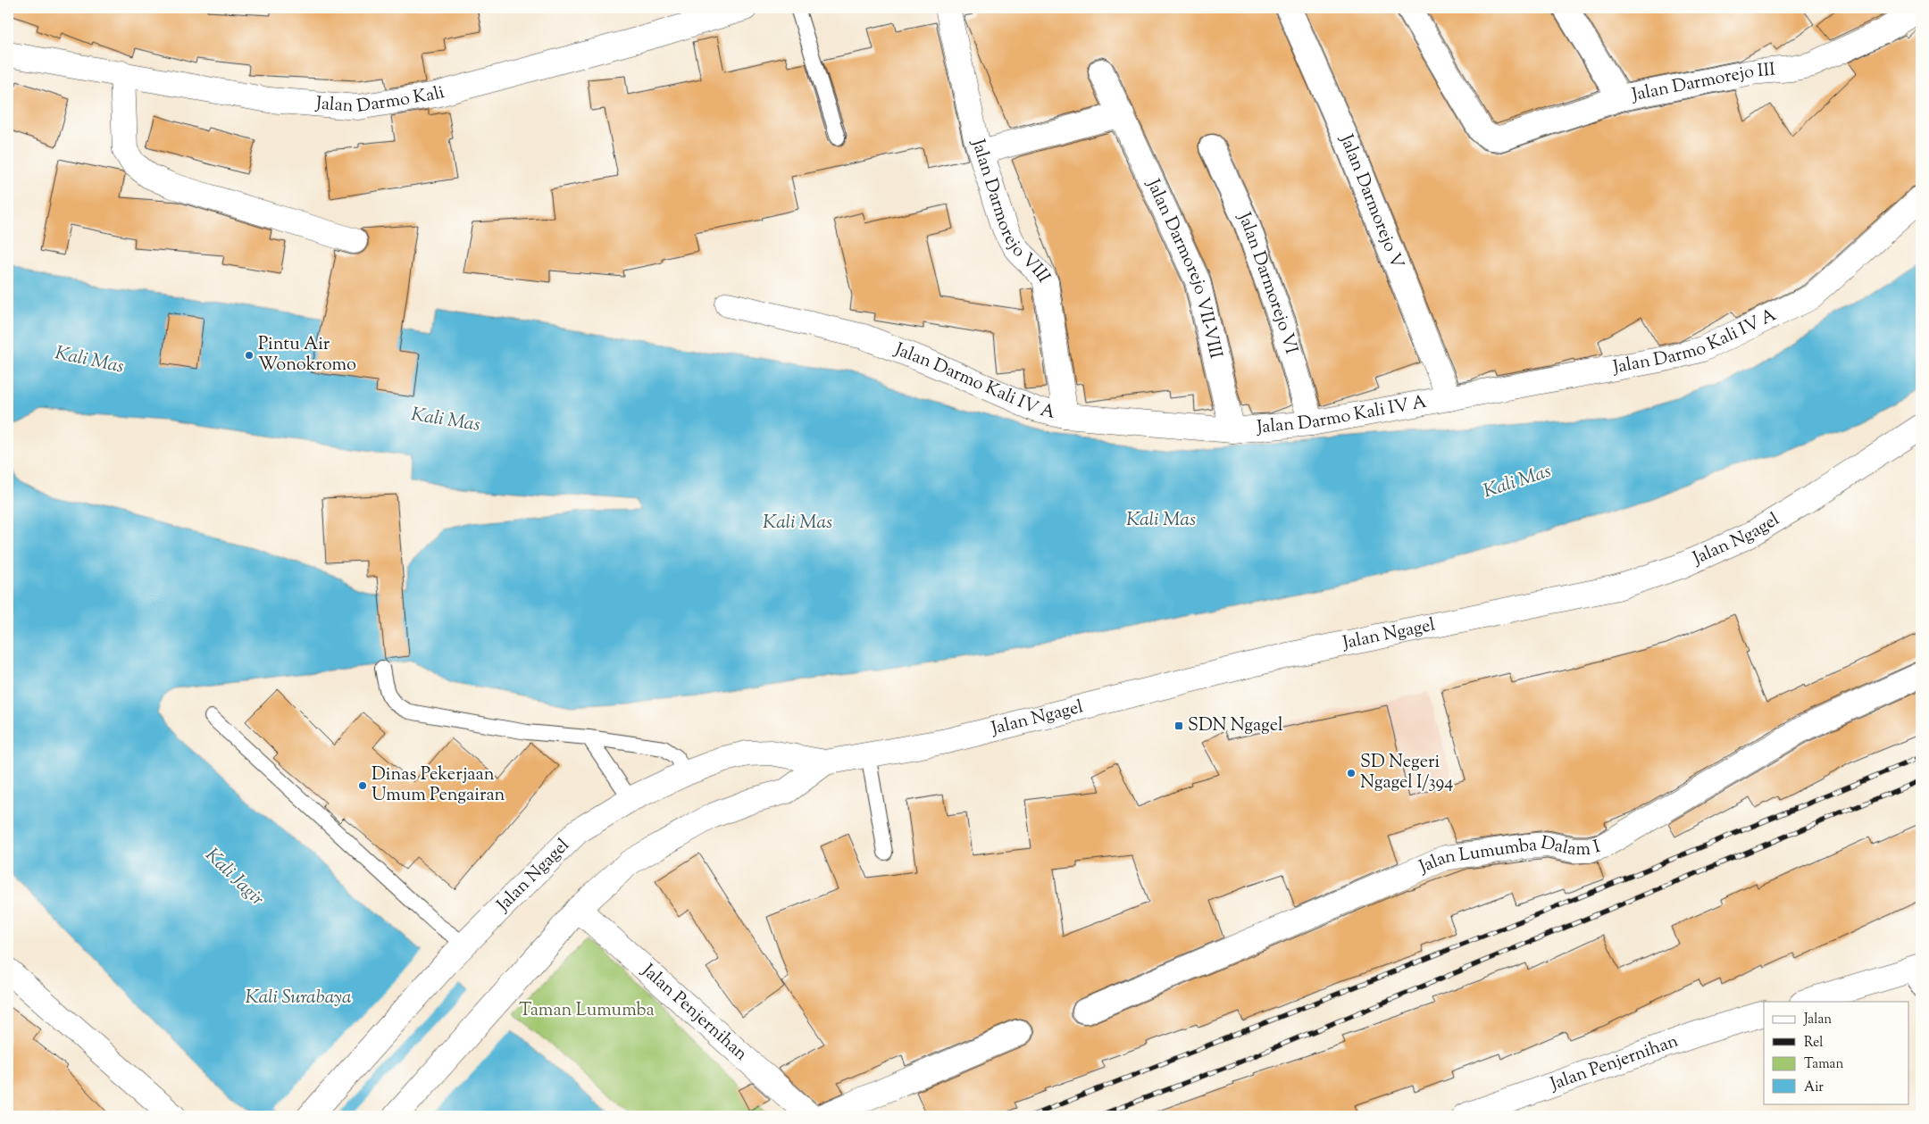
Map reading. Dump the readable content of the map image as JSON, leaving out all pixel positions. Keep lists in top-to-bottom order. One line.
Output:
{"streets":{"main road":["Jalan Darmorejo III","Jalan Darmo Kali","Jalan Darmorejo V","Jalan Darmorejo VIII","Jalan Darmorejo VII-VIII","Jalan Darmorejo VI","Jalan Darmo Kali IV A","Jalan Ngagel","Jalan Lumumba Dalam I","Jalan Penjernihan"]},"crossings":[["Jalan Darmorejo V","Jalan Darmo Kali IV A"],["Jalan Darmorejo VIII","Jalan Darmo Kali IV A"],["Jalan Darmorejo VII-VIII","Jalan Darmo Kali IV A"],["Jalan Darmorejo VI","Jalan Darmo Kali IV A"],["Jalan Ngagel","Jalan Penjernihan"]],"water":["Kali Mas","Kali Jagir","Kali Surabaya"],"parks":["Taman Lumumba"],"places":{"other":["Pintu Air Wonokromo","SD Negeri Ngagel I/394","Dinas Pekerjaan Umum Pengairan"],"transit":["SDN Ngagel"]},"legend":["Jalan","Rel","Taman","Air"]}
